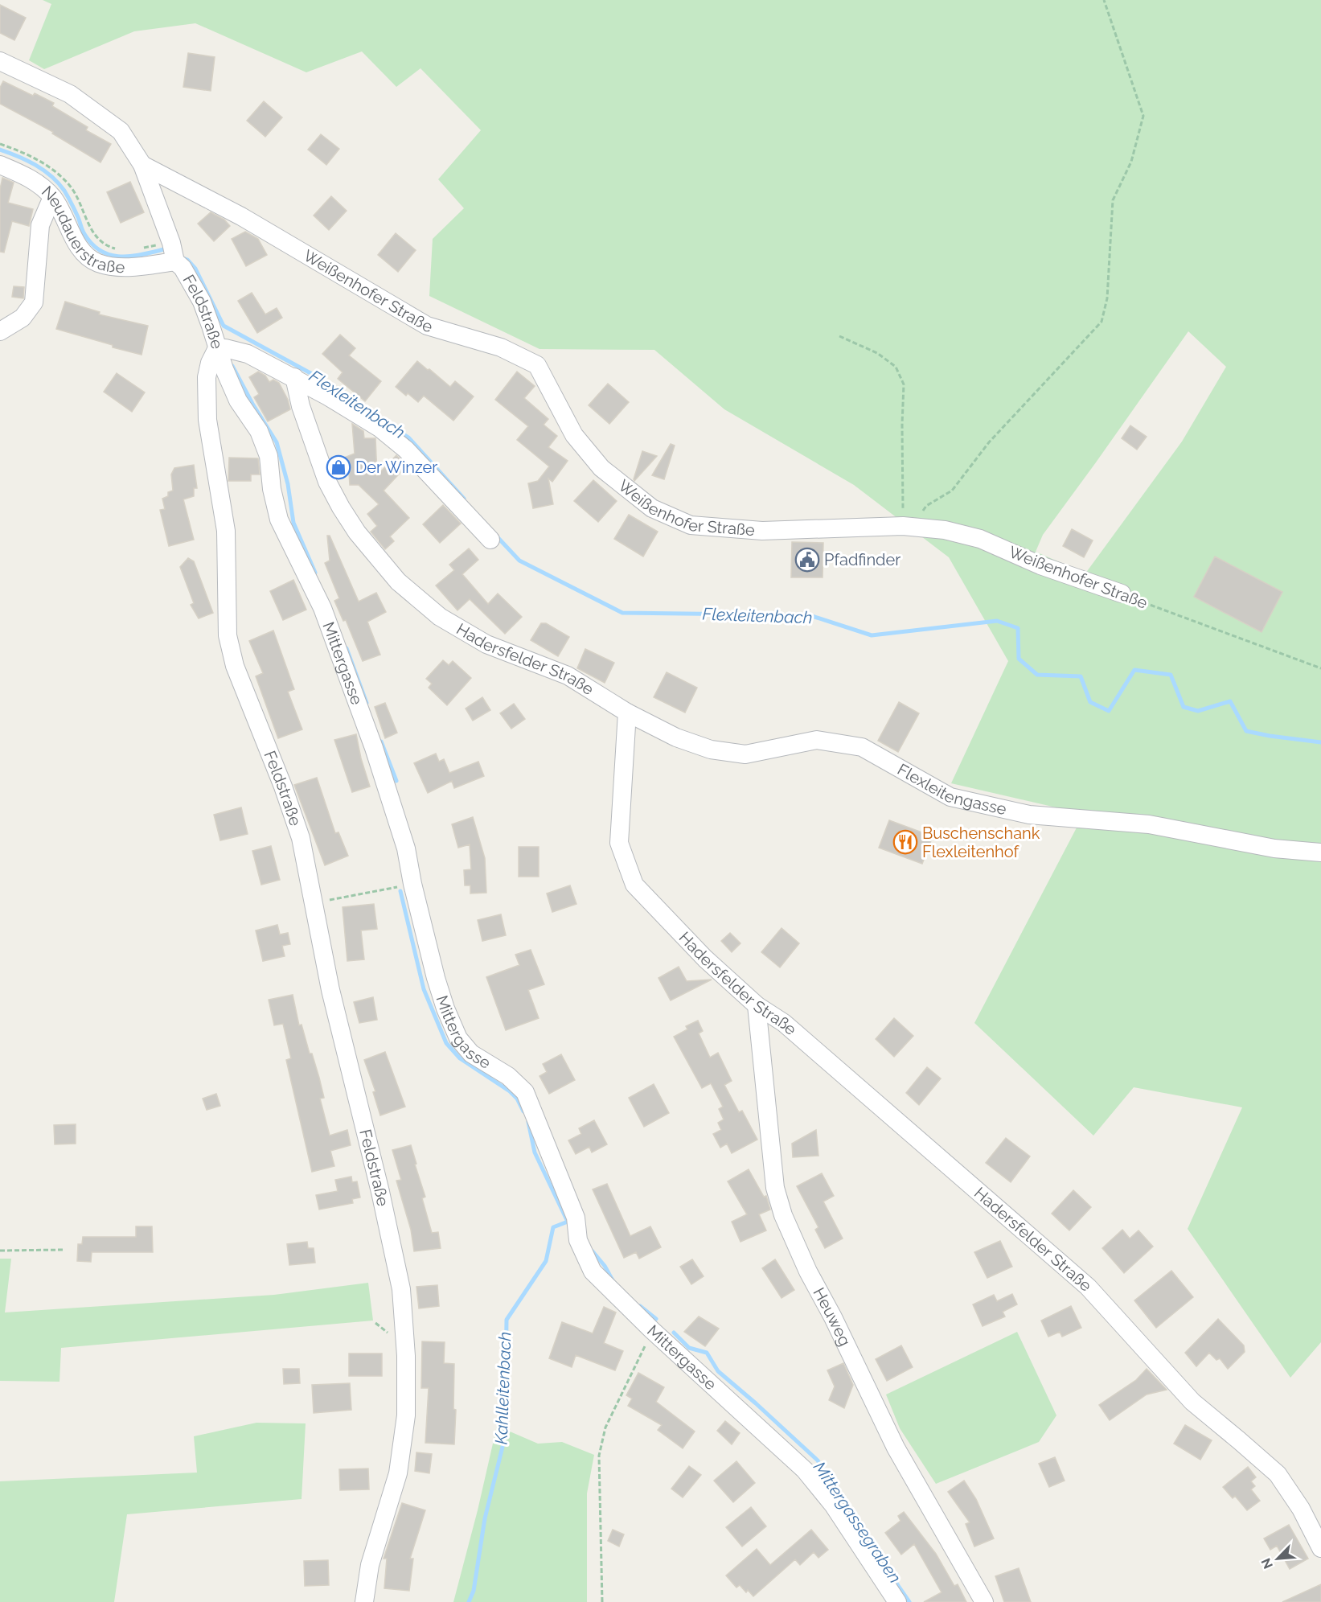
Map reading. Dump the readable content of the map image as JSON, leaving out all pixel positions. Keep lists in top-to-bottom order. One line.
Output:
{"streets":{"street":["Neudauerstraße","Weißenhofer Straße","Feldstraße","Hadersfelder Straße","Mittergasse","Flexleitengasse","Heuweg"]},"crossings":[["Neudauerstraße","Feldstraße"],["Weißenhofer Straße","Feldstraße"],["Feldstraße","Mittergasse"],["Hadersfelder Straße","Flexleitengasse"],["Hadersfelder Straße","Heuweg"]],"water":["Flexleitenbach","Kahlleitenbach","Mittergassegraben"],"places":{"shop":["Der Winzer"],"public building":["Pfadfinder"],"restaurant":["Buschenschank Flexleitenhof"]},"north":"bottom left"}
